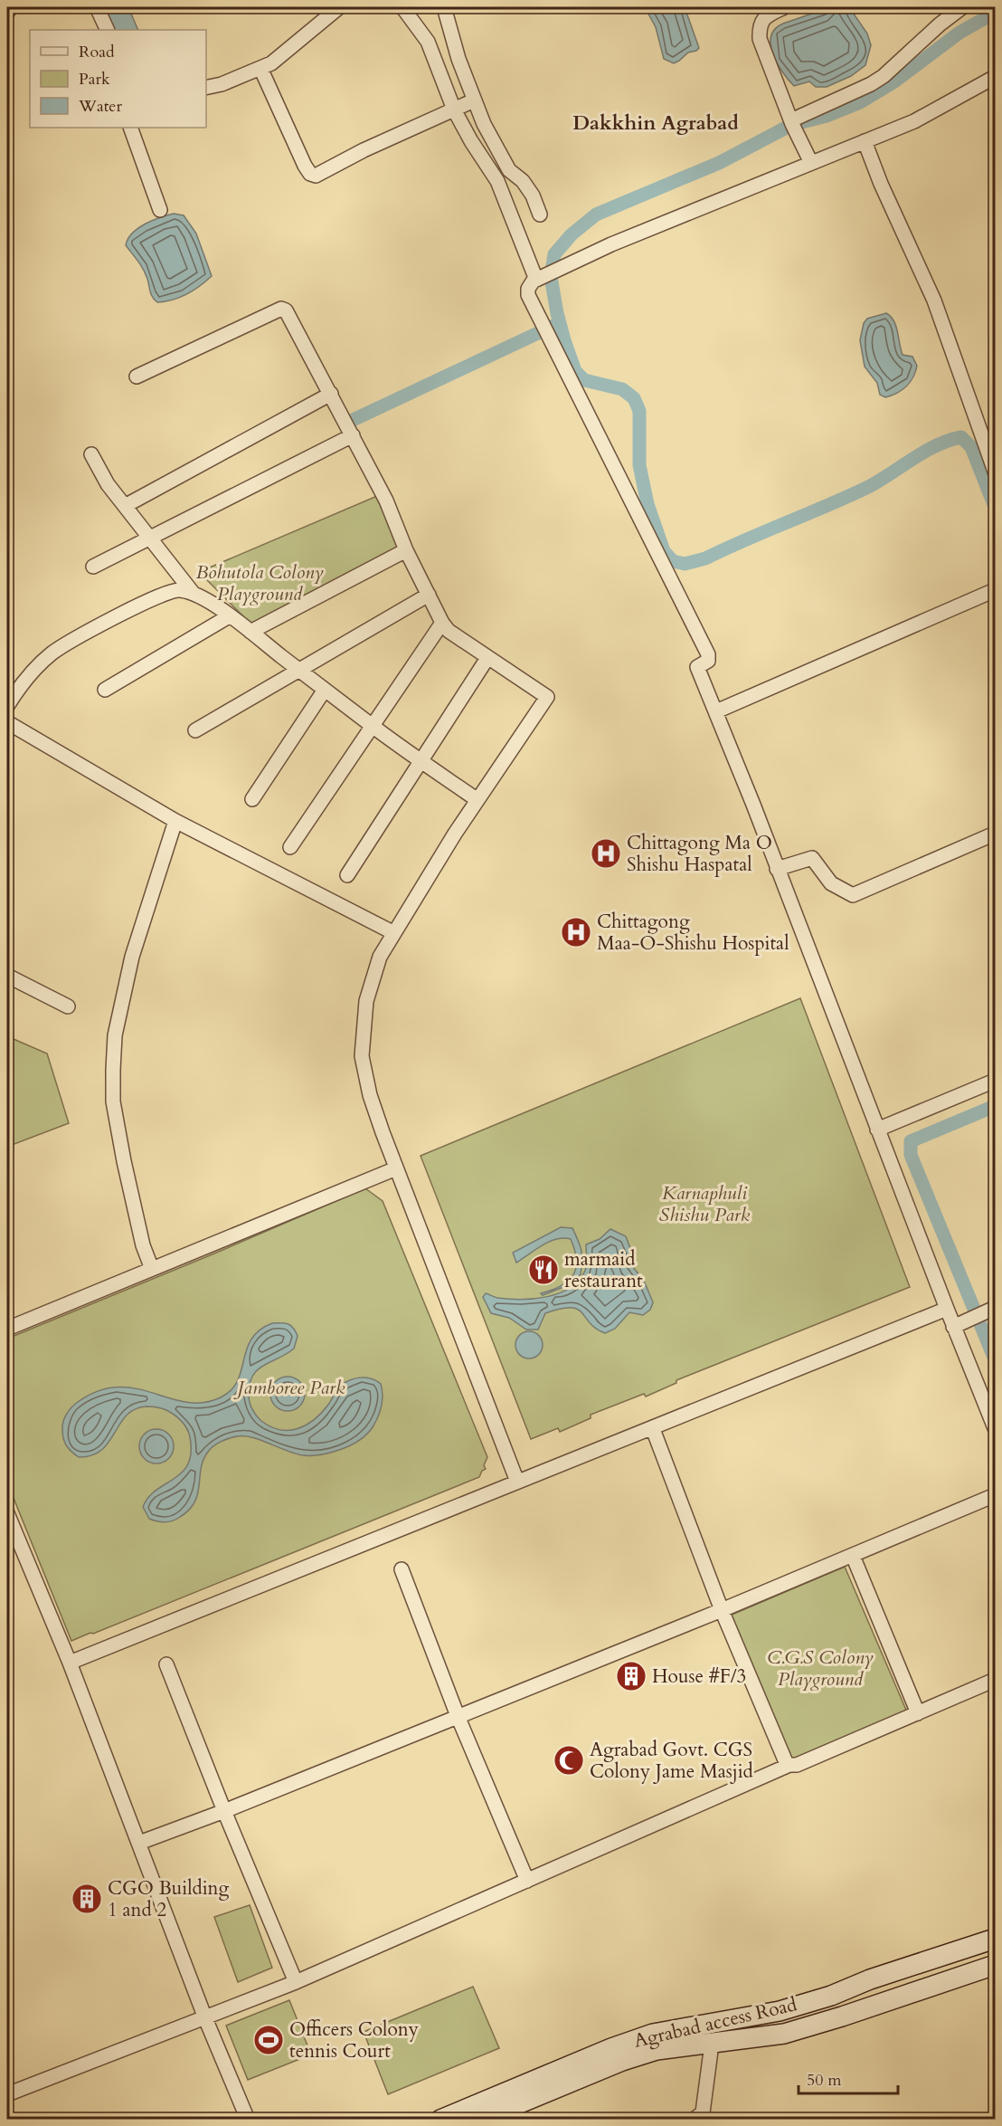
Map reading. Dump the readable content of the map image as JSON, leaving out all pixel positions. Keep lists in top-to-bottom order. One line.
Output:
{"streets":{"main road":["Agrabad access Road"]},"districts":["Dakkhin Agrabad"],"parks":["Bohutola Colony Playground","Karnaphuli Shishu Park","Jamboree Park","C.G.S Colony Playground"],"places":{"hospital":["Chittagong Ma O Shishu Haspatal","Chittagong Maa-O-Shishu Hospital"],"restaurant":["marmaid restaurant"],"building":["House #F/3","CGO Building 1 and 2"],"mosque":["Agrabad Govt. CGS Colony Jame Masjid"],"sports":["Officers Colony tennis Court"]},"legend":["Road","Park","Water"],"scale_bar":"50 m"}
